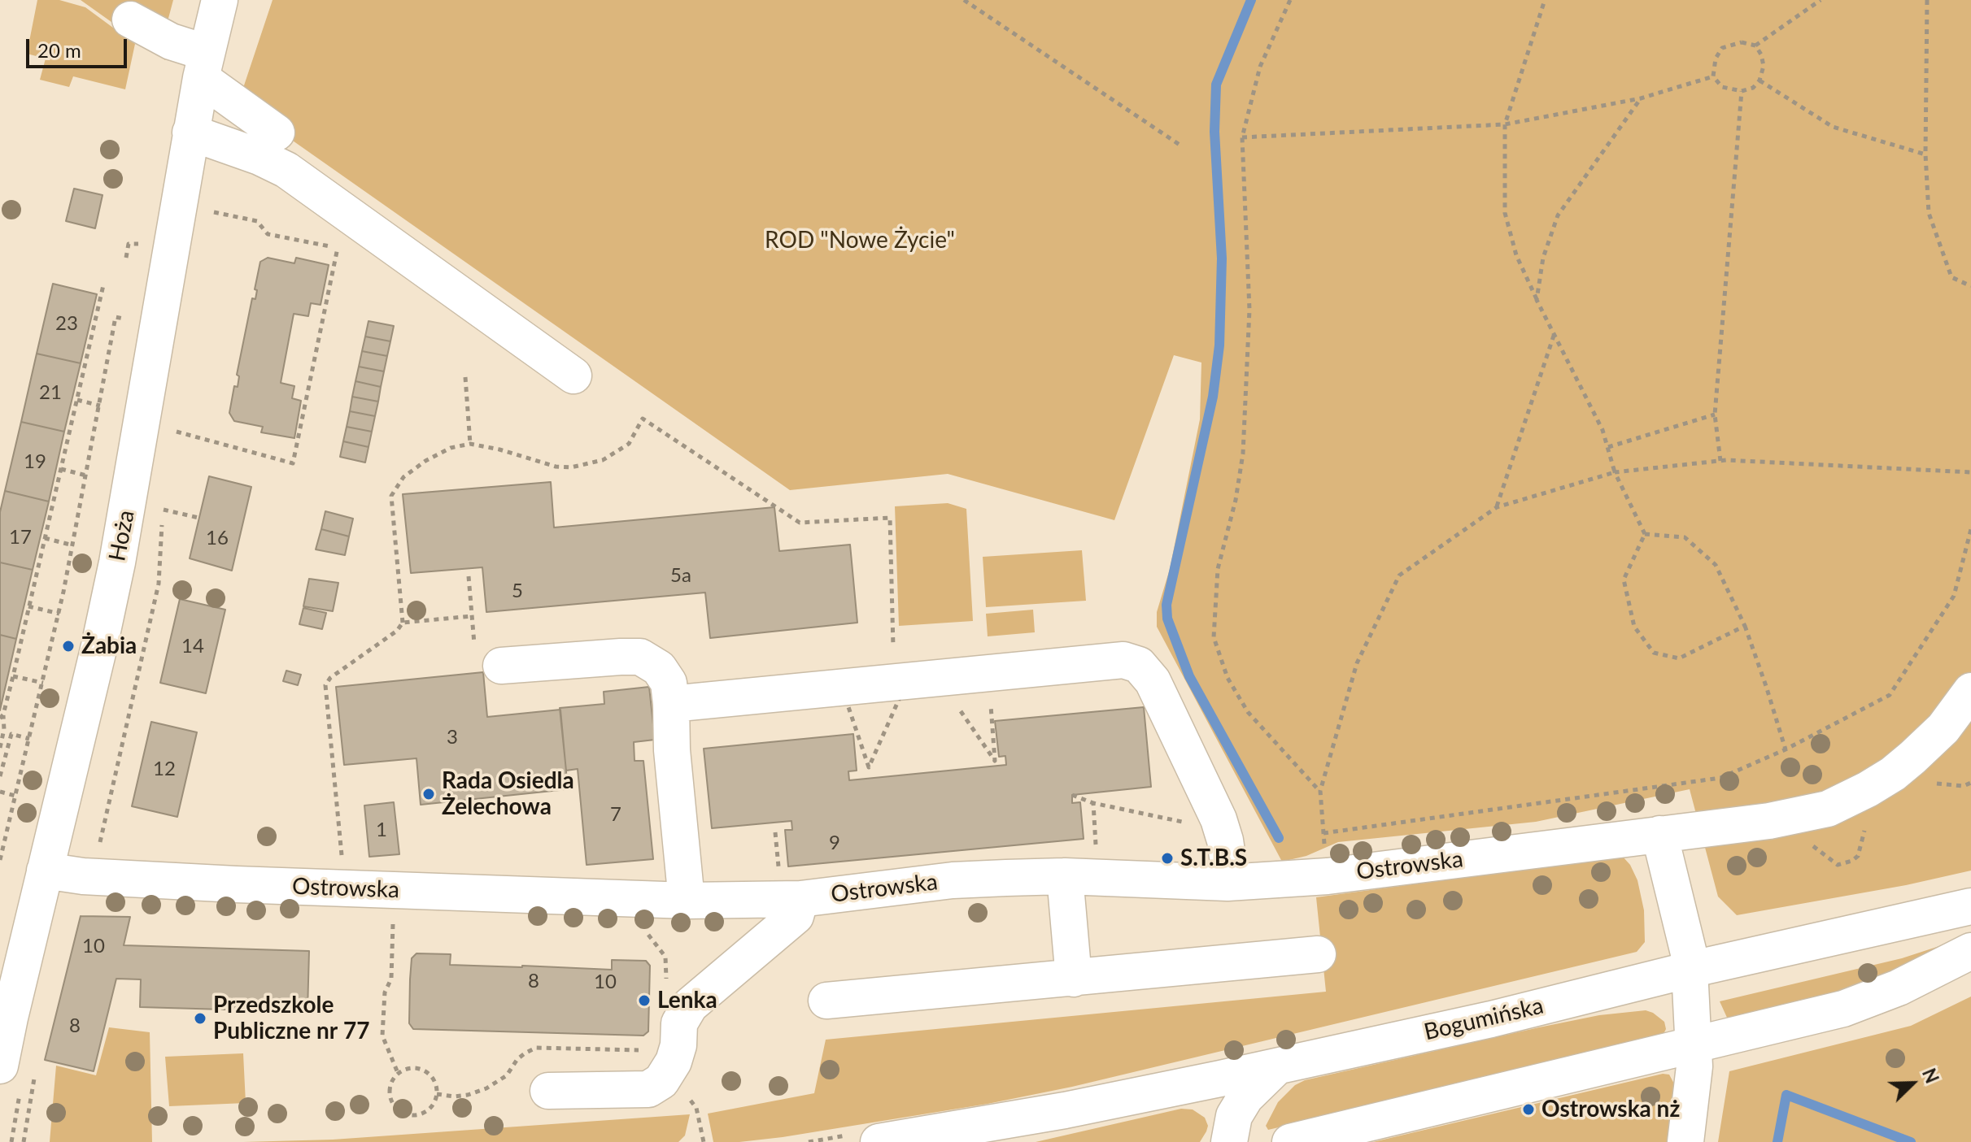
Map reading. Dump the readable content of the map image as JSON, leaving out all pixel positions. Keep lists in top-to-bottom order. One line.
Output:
{"streets":{"street":["Hoża","Ostrowska","Bogumińska"]},"crossings":[["Hoża","Ostrowska"]],"parks":["ROD \"Nowe Życie\""],"places":["Żabia","Rada Osiedla Żelechowa","S.T.B.S","Lenka","Przedszkole Publiczne nr 77","Ostrowska nż"],"house_numbers":["23","21","19","17","16","5a","5","14","3","12","7","1","9","10","8","10","8"],"scale_bar":"20 m","north":"top right"}
